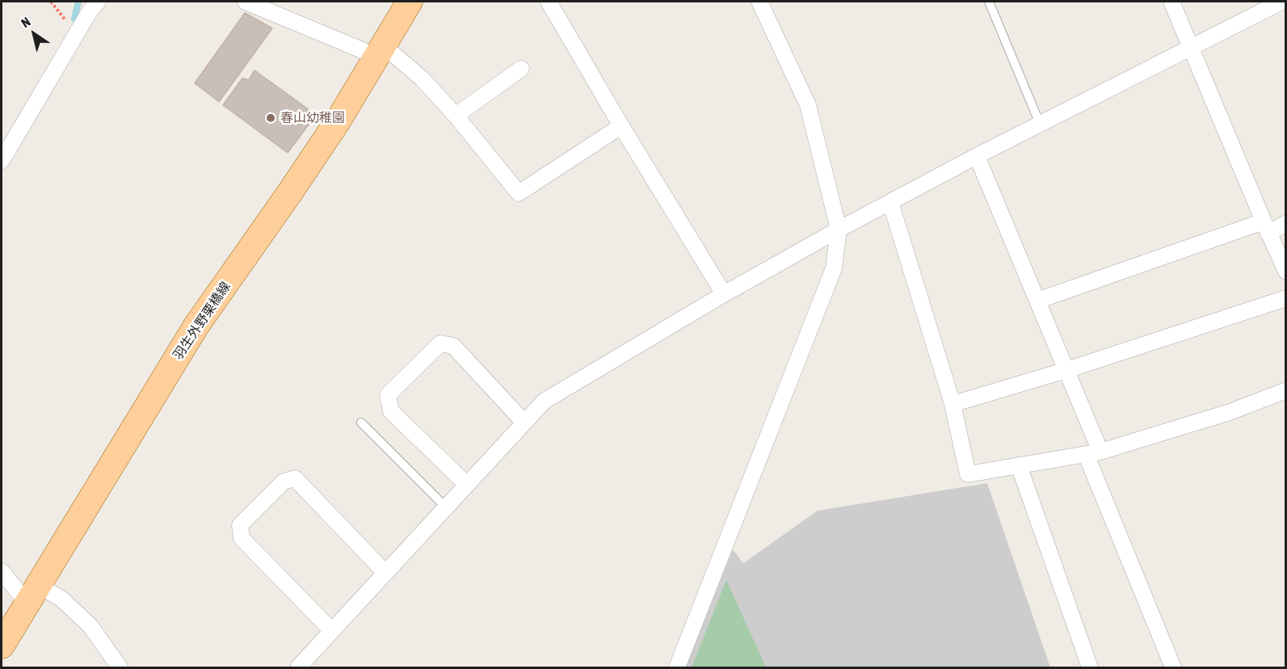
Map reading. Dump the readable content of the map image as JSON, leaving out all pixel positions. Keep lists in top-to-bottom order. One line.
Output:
{"streets":{"main road":["羽生外野栗橋線"]},"places":["春山幼稚園"],"north":"top left"}
